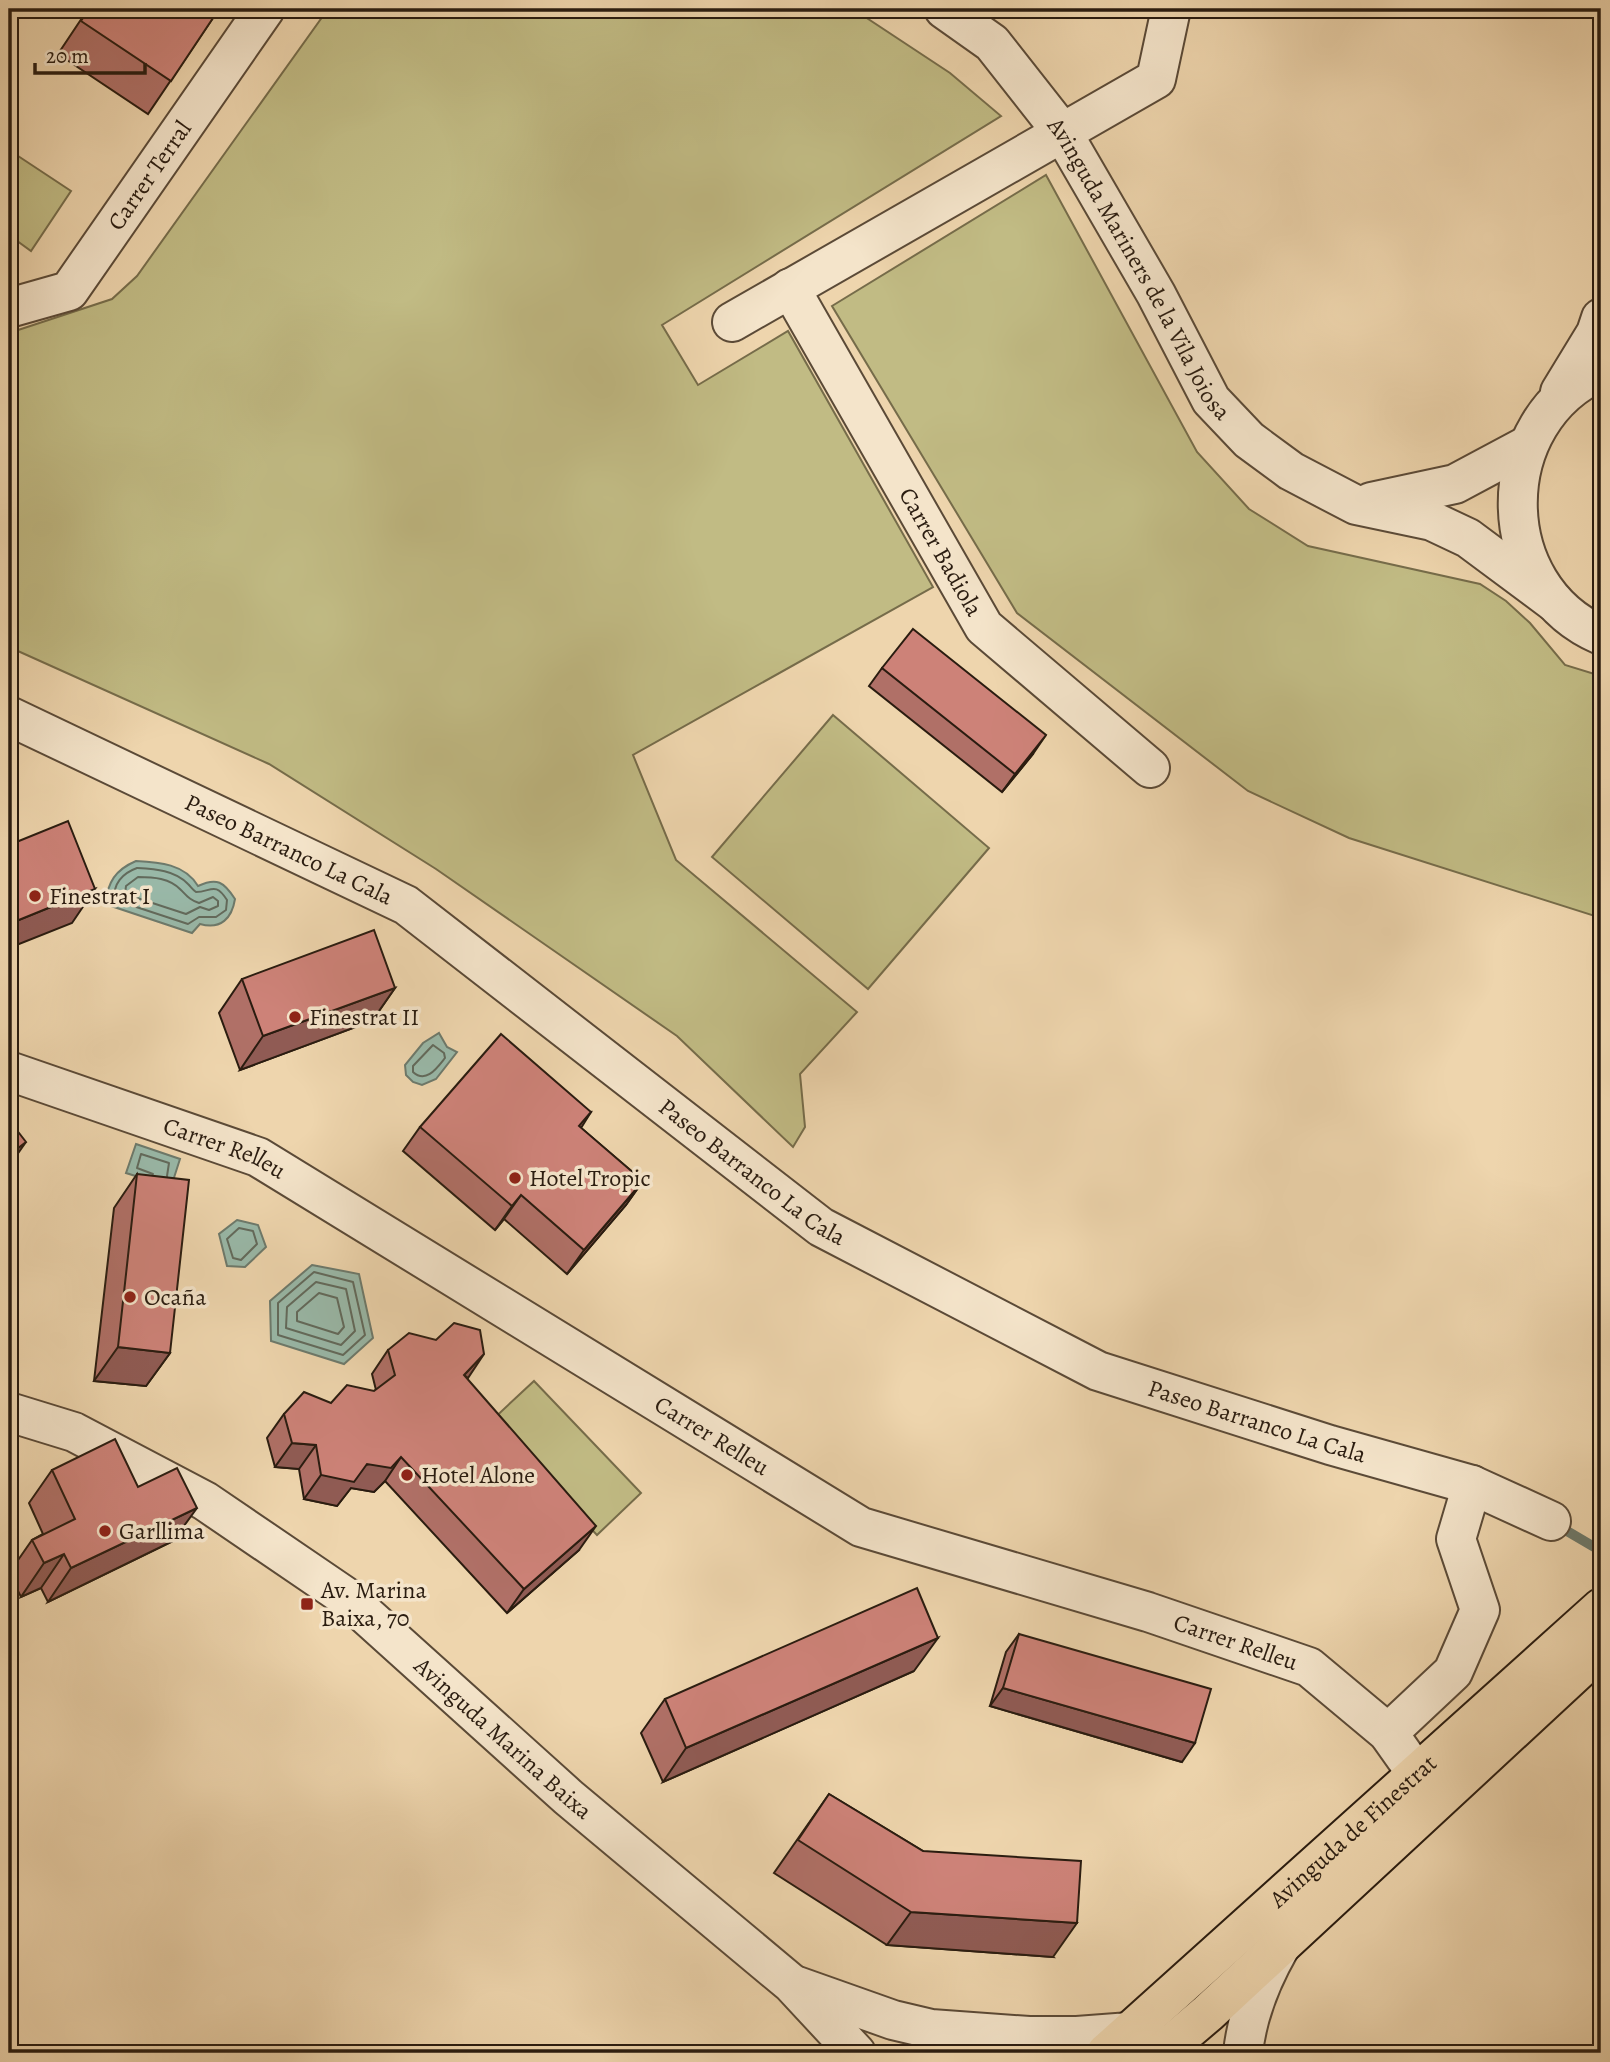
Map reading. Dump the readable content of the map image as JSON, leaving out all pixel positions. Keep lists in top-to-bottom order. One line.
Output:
{"streets":{"main road":["Avinguda de Finestrat"],"street":["Carrer Terral","Avinguda Mariners de la Vila Joiosa","Carrer Badiola","Paseo Barranco La Cala","Carrer Relleu","Avinguda Marina Baixa"]},"crossings":[["Carrer Relleu","Avinguda de Finestrat"]],"places":{"other":["Finestrat I","Finestrat II","Hotel Tropic","Ocaña","Hotel Alone","Garllima"],"transit":["Av. Marina Baixa, 70"]},"scale_bar":"20 m"}
